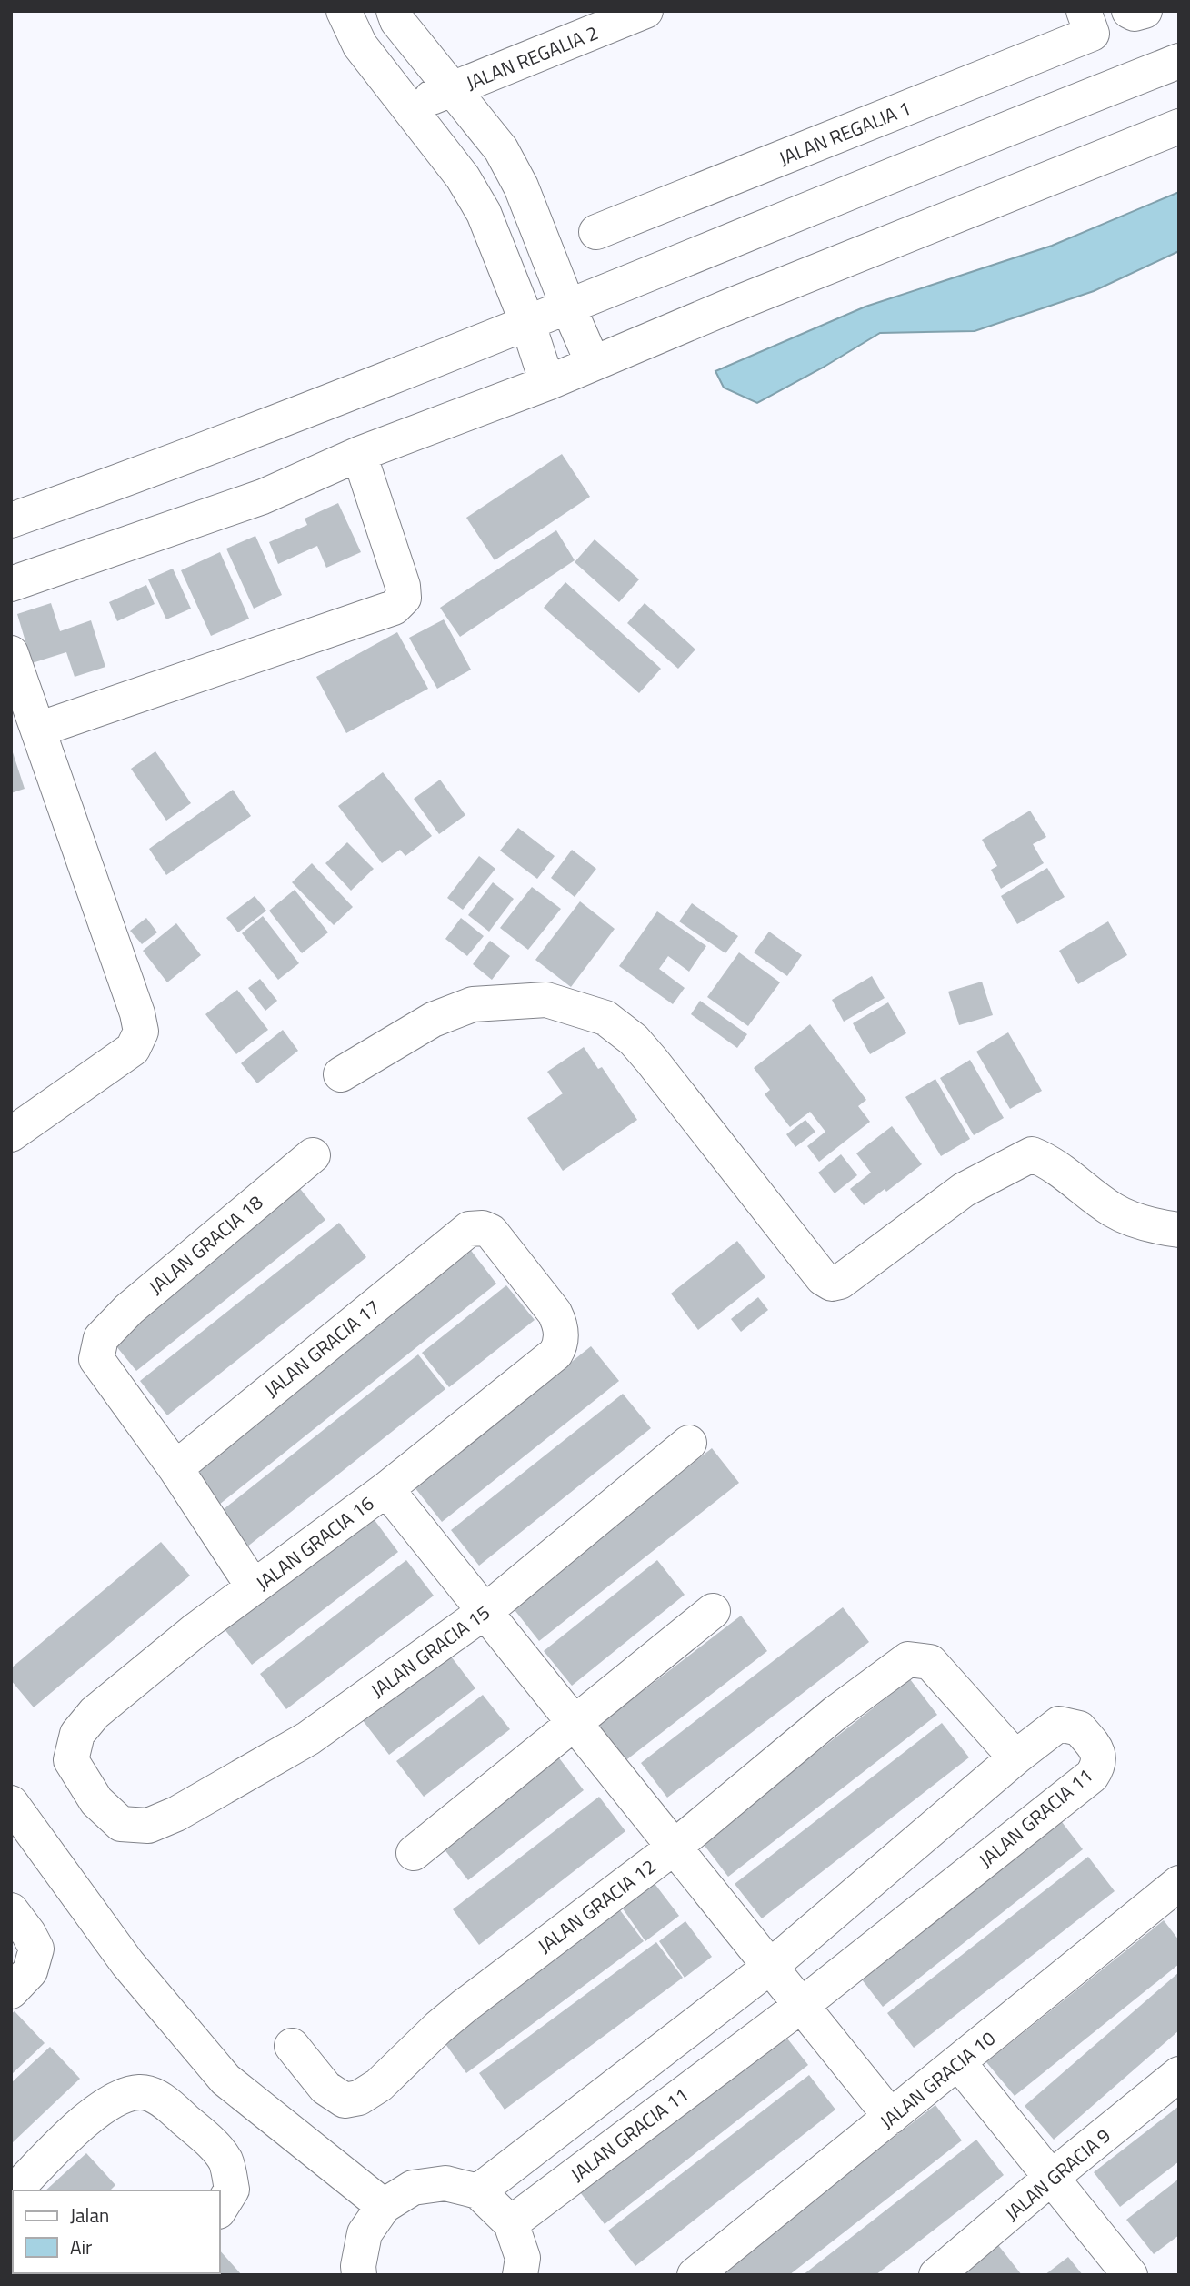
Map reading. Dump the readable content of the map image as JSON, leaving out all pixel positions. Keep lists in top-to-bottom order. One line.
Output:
{"streets":{"street":["JALAN REGALIA 2","JALAN REGALIA 1","JALAN GRACIA 18","JALAN GRACIA 17","JALAN GRACIA 16","JALAN GRACIA 15","JALAN GRACIA 11","JALAN GRACIA 12","JALAN GRACIA 10","JALAN GRACIA 9"]},"crossings":[["JALAN GRACIA 18","JALAN GRACIA 17"],["JALAN GRACIA 17","JALAN GRACIA 16"],["JALAN GRACIA 16","JALAN GRACIA 15"],["JALAN GRACIA 11","JALAN GRACIA 12"]],"legend":["Jalan","Air"]}
